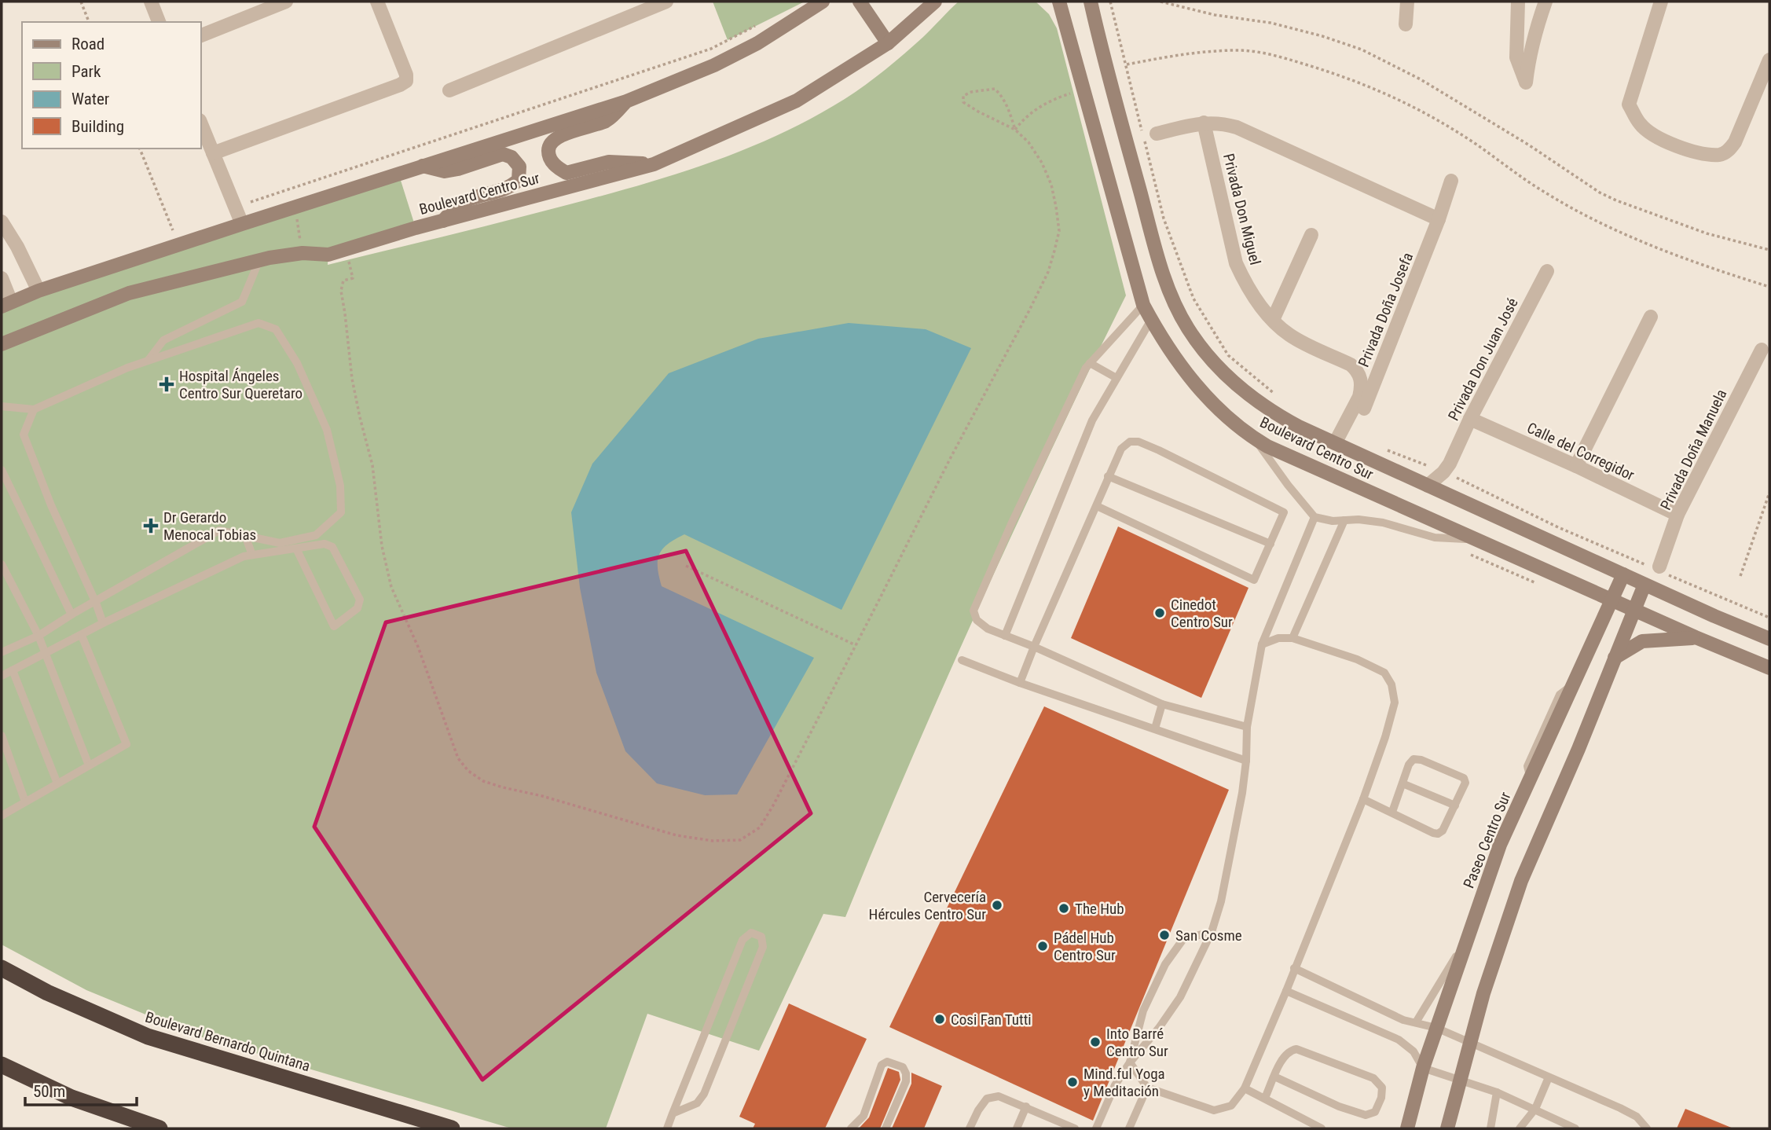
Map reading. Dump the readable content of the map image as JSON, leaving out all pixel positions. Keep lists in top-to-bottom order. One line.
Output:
{"streets":{"highway":["Boulevard Bernardo Quintana"],"street":["Boulevard Centro Sur","Privada Don Miguel","Privada Doña Josefa","Privada Don Juan José","Privada Doña Manuela","Calle del Corregidor","Paseo Centro Sur"]},"crossings":[["Boulevard Centro Sur","Privada Doña Josefa"],["Boulevard Centro Sur","Privada Don Juan José"],["Boulevard Centro Sur","Paseo Centro Sur"],["Privada Don Miguel","Privada Doña Josefa"],["Privada Don Juan José","Calle del Corregidor"],["Privada Doña Manuela","Calle del Corregidor"]],"places":{"health":["Hospital Ángeles Centro Sur Queretaro","Dr Gerardo Menocal Tobias"],"other":["Cinedot Centro Sur","Cervecería Hércules Centro Sur","The Hub","San Cosme","Pádel Hub Centro Sur","Cosi Fan Tutti","Into Barré Centro Sur","Mind.ful Yoga y Meditación"]},"legend":["Road","Park","Water","Building"],"scale_bar":"50 m"}
